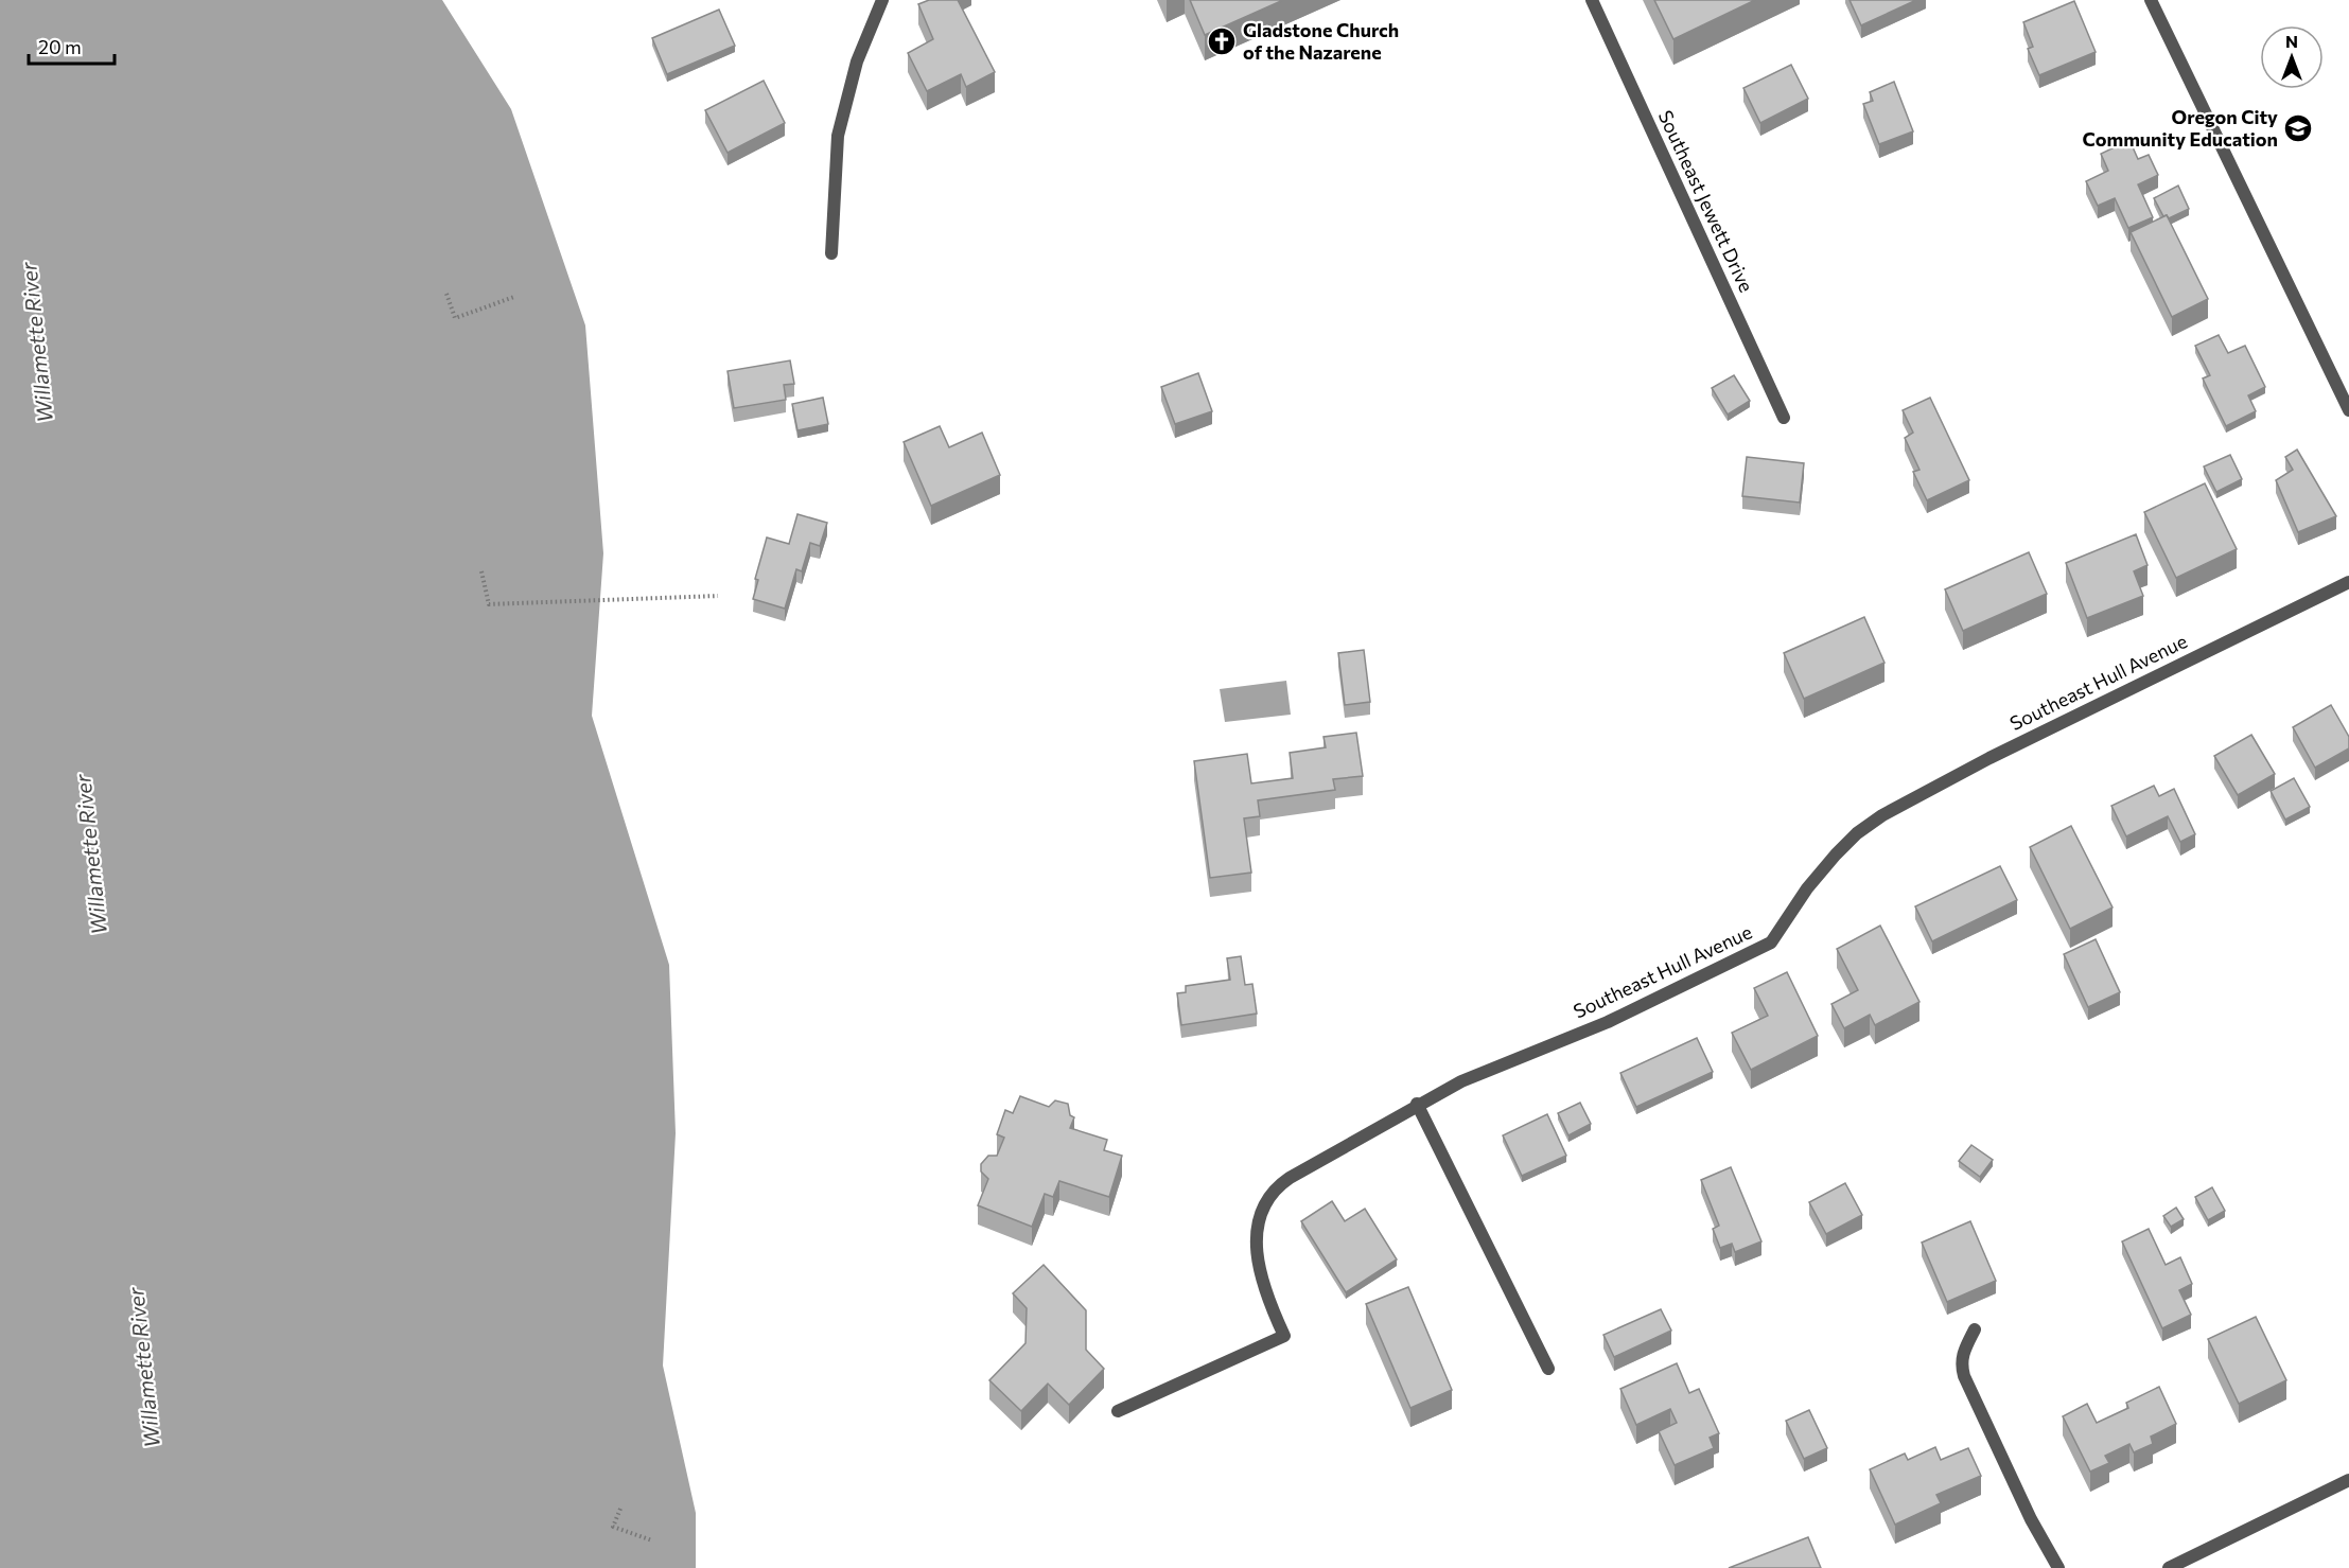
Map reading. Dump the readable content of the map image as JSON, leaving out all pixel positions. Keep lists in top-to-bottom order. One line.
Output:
{"streets":{"street":["Southeast Jewett Drive","Southeast Hull Avenue"]},"water":["Willamette River"],"places":{"church":["Gladstone Church of the Nazarene"],"school or university":["Oregon City Community Education"]},"scale_bar":"20 m","north":"top"}
